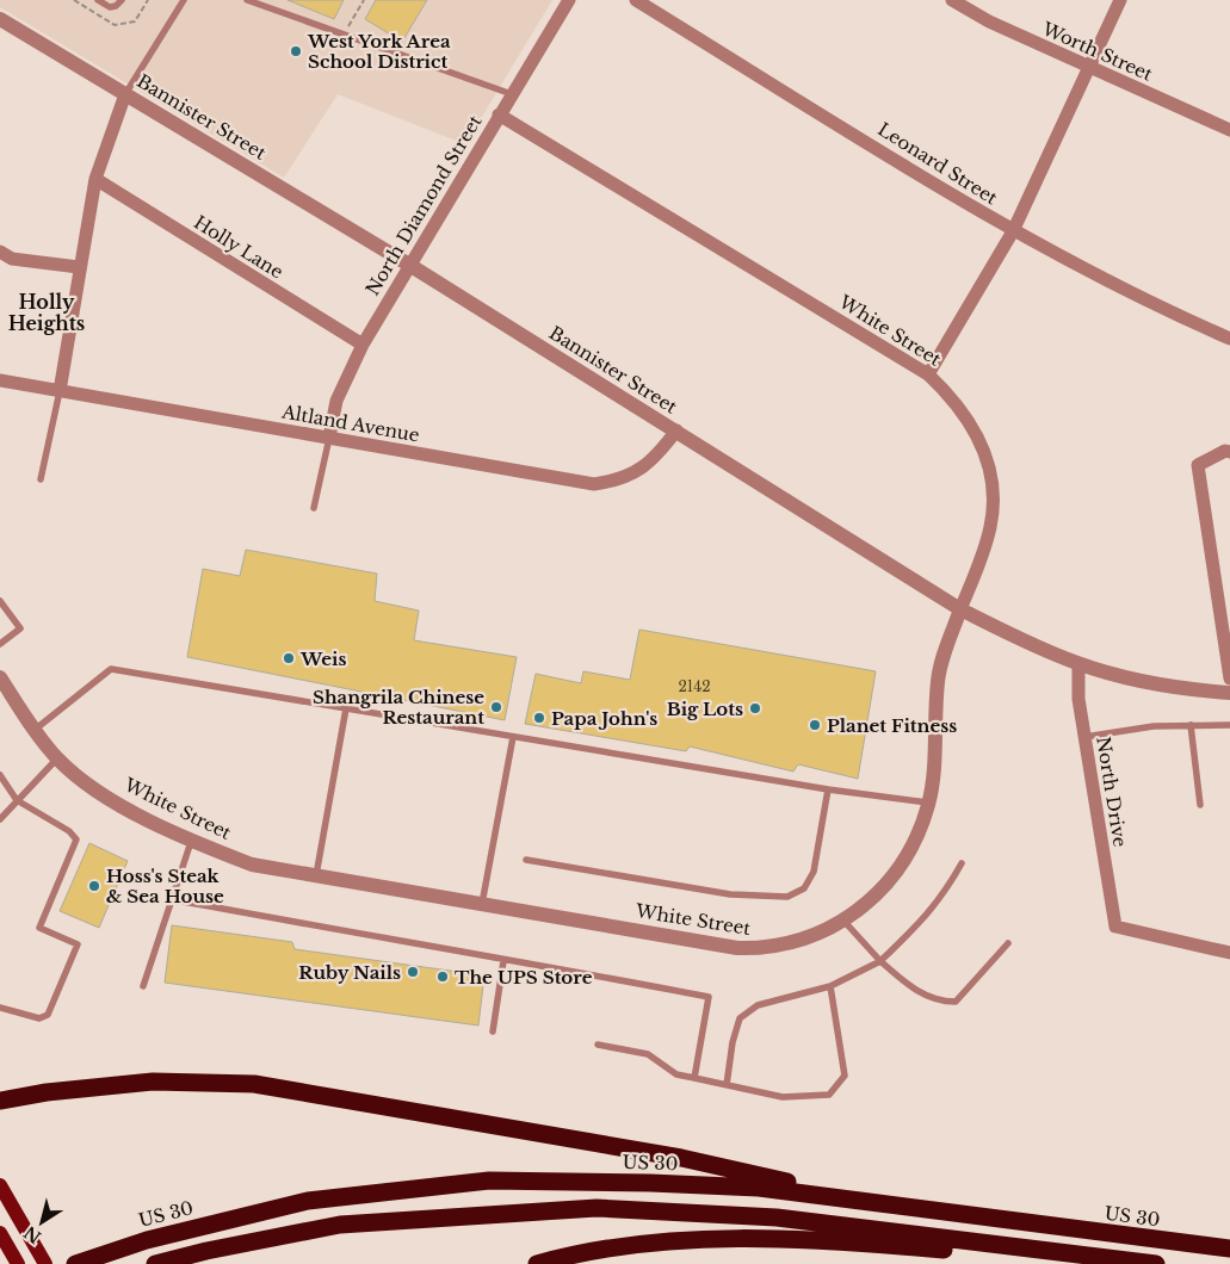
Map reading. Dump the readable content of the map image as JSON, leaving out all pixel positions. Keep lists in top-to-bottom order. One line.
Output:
{"streets":{"highway":["US 30"],"street":["Worth Street","Bannister Street","Leonard Street","North Diamond Street","Holly Lane","White Street","Altland Avenue","North Drive"]},"crossings":[["Bannister Street","North Diamond Street"],["Bannister Street","White Street"],["Bannister Street","Altland Avenue"],["Bannister Street","North Drive"],["North Diamond Street","Holly Lane"],["North Diamond Street","White Street"],["North Diamond Street","Altland Avenue"]],"districts":["Holly Heights"],"places":["West York Area School District","Weis","Shangrila Chinese Restaurant","Big Lots","Papa John's","Planet Fitness","Hoss's Steak & Sea House","Ruby Nails","The UPS Store"],"house_numbers":["2142"],"north":"bottom left"}
